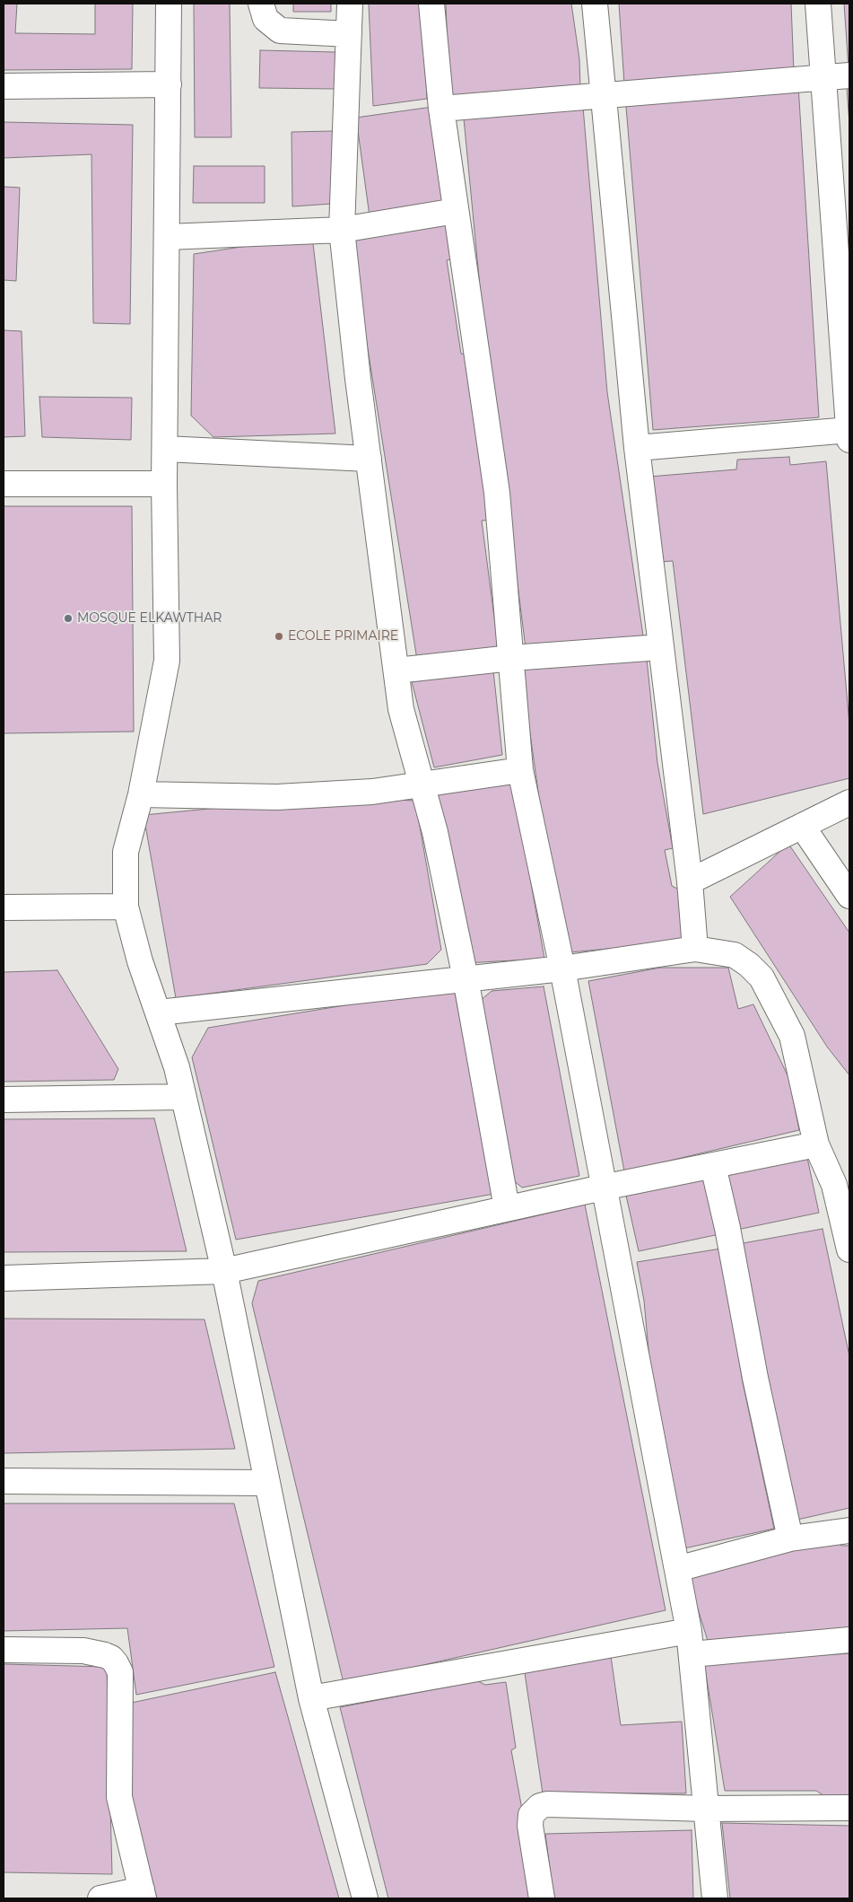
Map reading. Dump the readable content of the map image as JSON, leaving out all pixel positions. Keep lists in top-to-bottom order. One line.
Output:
{"places":["MOSQUE ELKAWTHAR","ECOLE PRIMAIRE"]}
